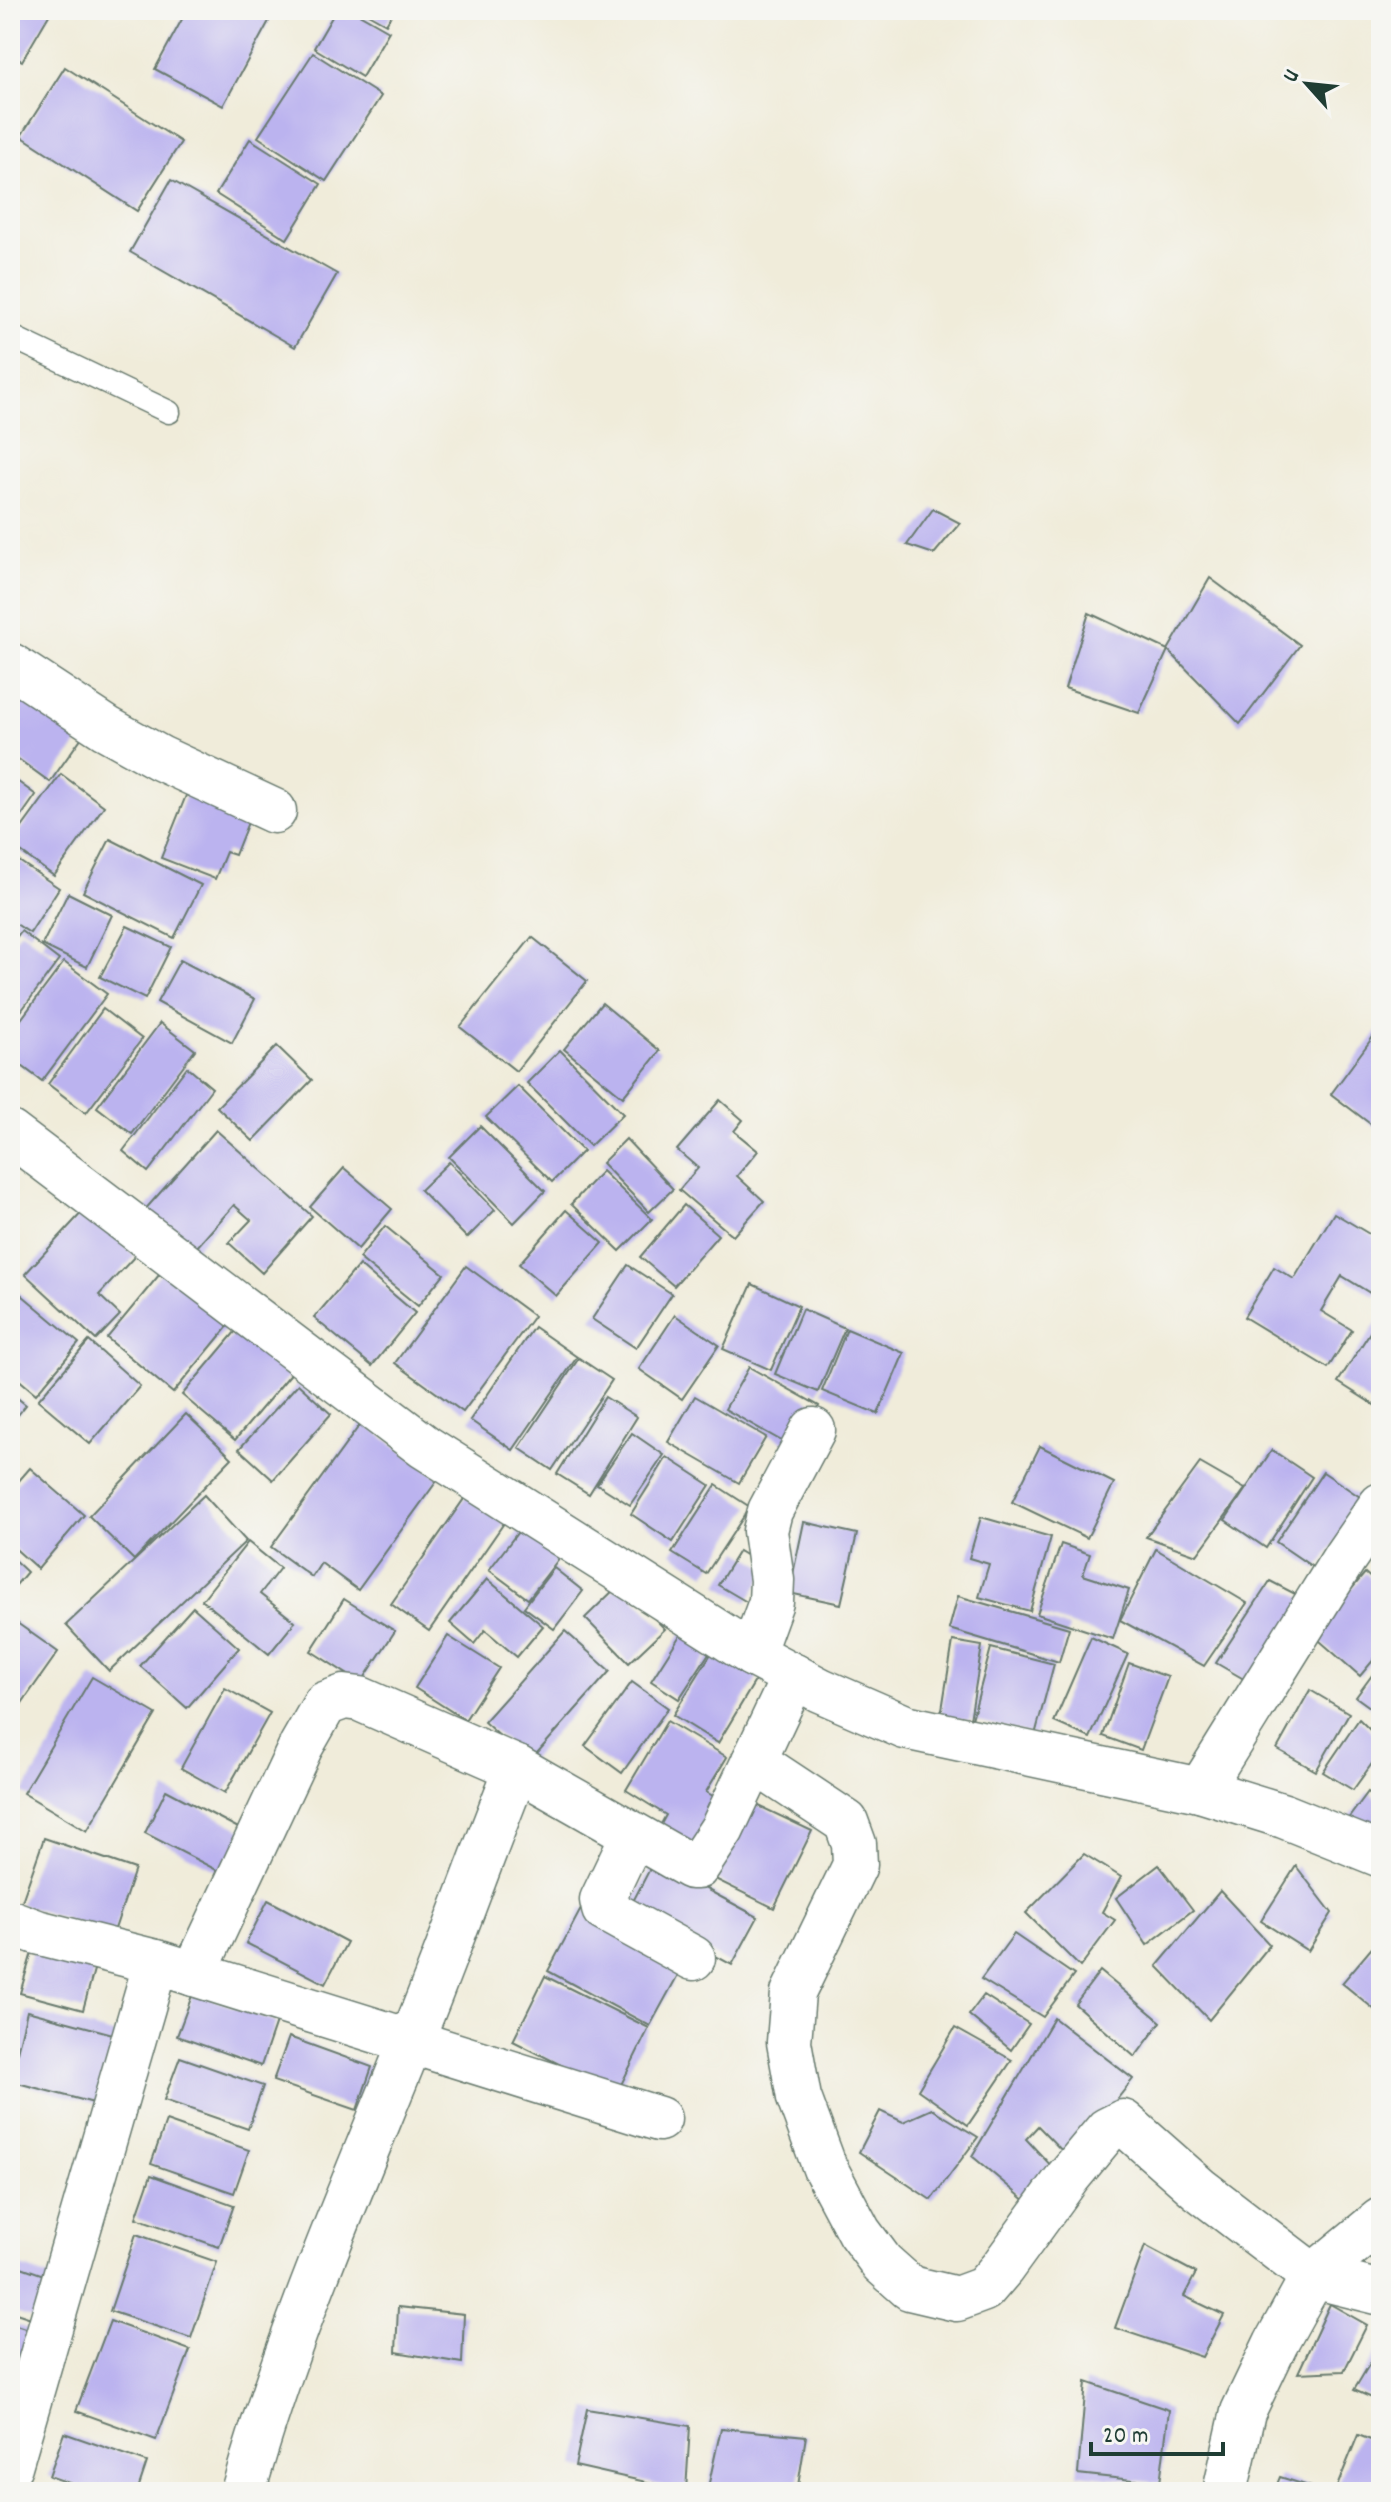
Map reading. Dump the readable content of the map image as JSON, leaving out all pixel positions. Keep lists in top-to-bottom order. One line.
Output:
{"scale_bar":"20 m","north":"top left"}
